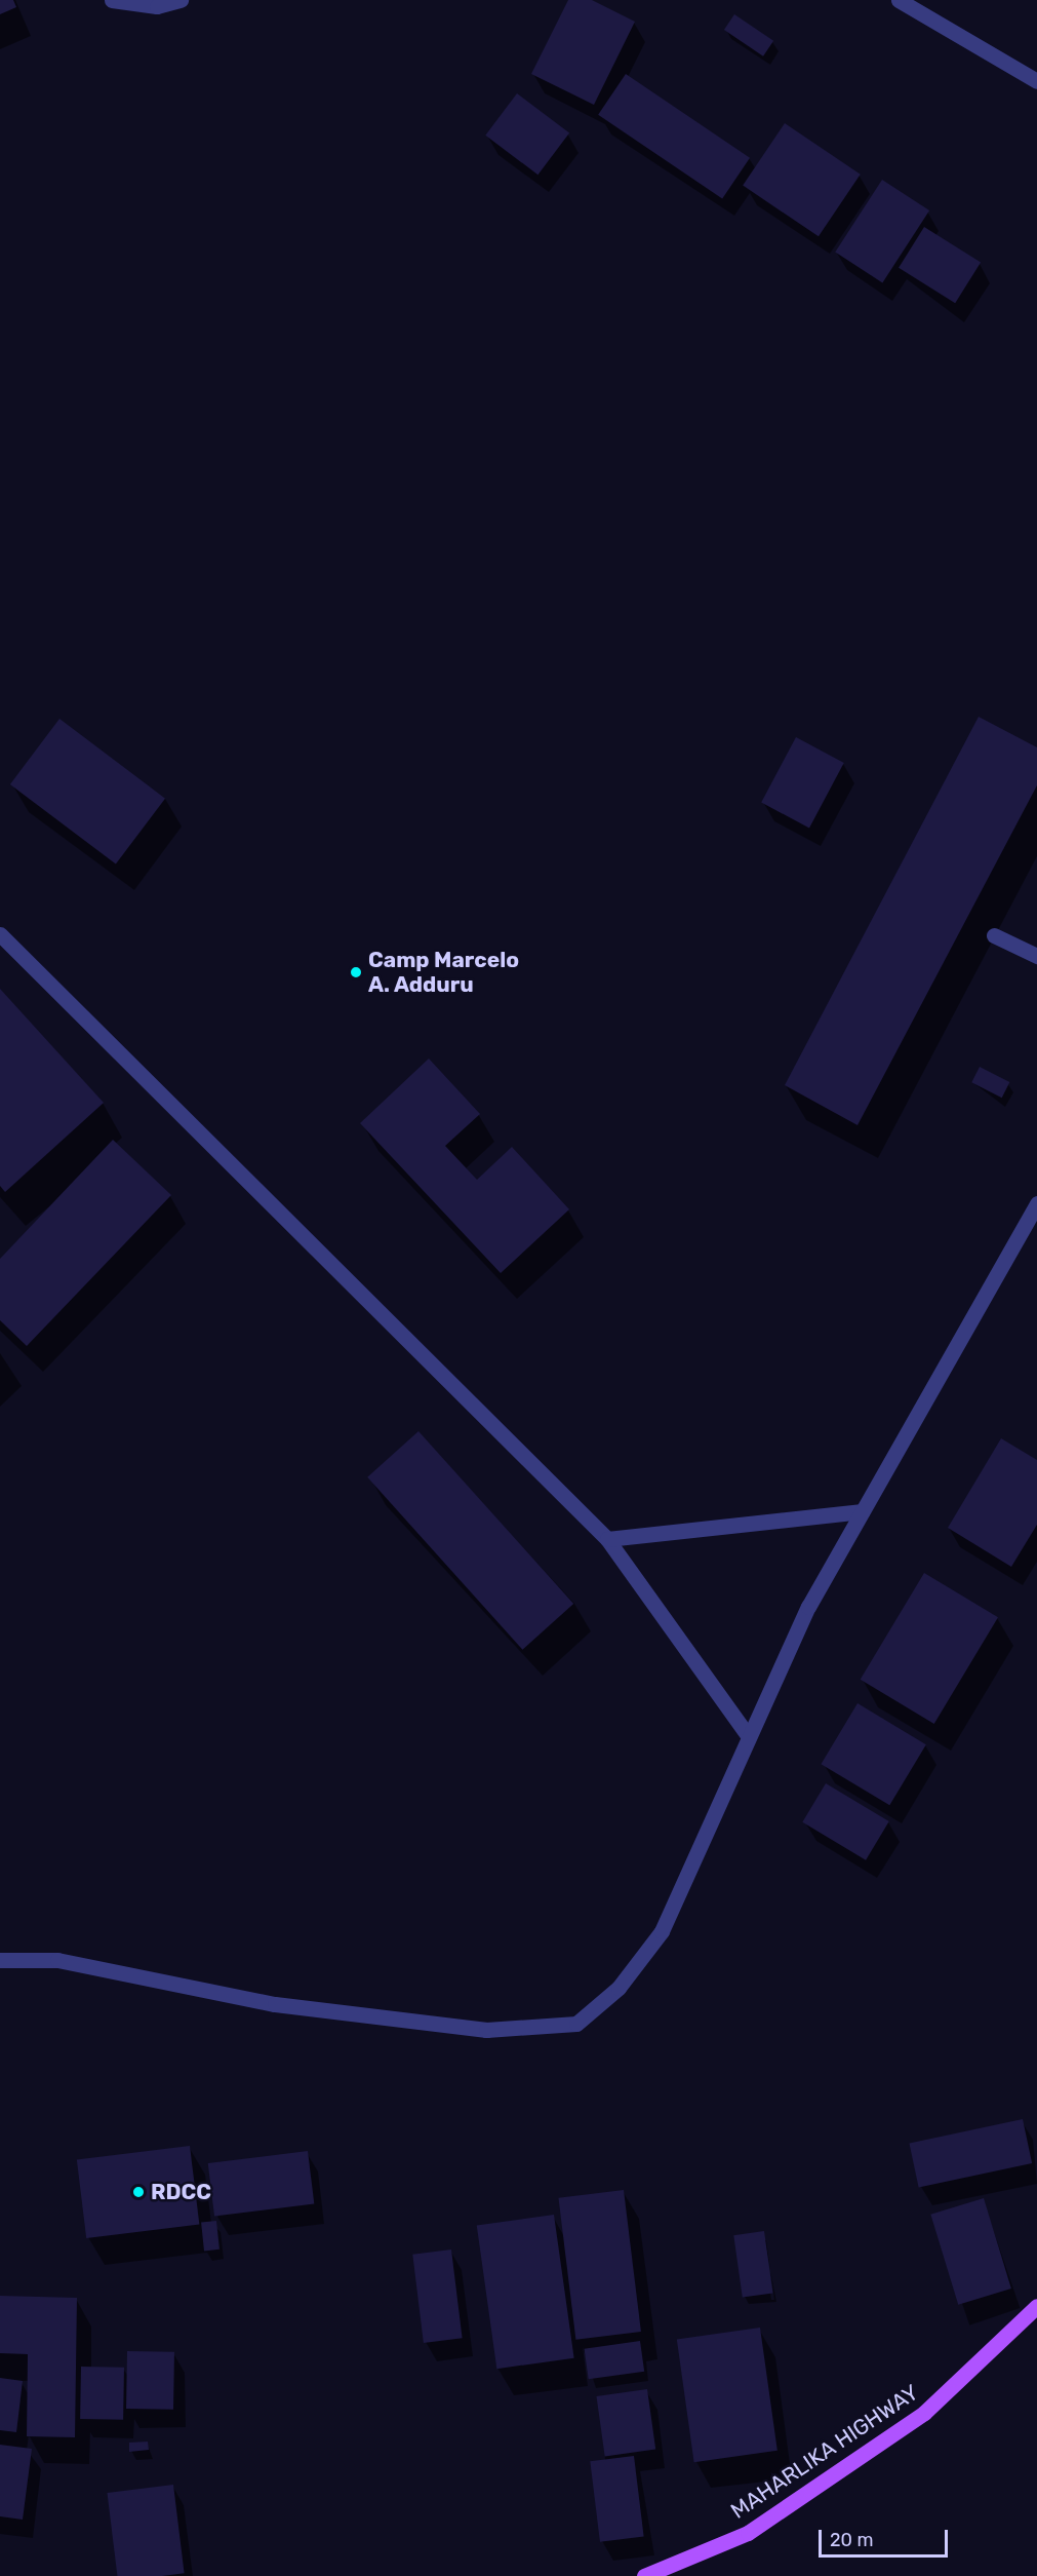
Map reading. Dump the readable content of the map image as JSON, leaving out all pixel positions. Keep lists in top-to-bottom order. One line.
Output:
{"streets":{"main road":["MAHARLIKA HIGHWAY"]},"places":["Camp Marcelo A. Adduru","RDCC"],"scale_bar":"20 m"}
